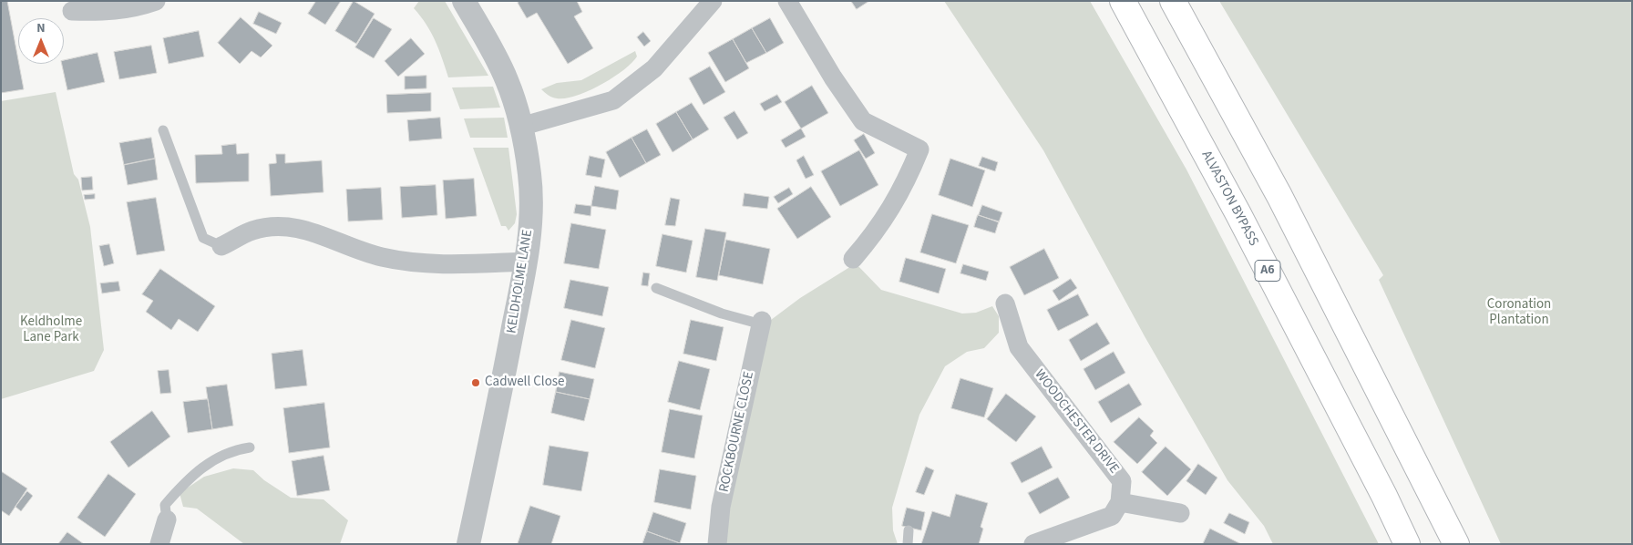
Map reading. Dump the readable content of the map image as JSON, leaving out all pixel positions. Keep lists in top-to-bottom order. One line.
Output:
{"streets":{"highway":["ALVASTON BYPASS","A6"],"street":["KELDHOLME LANE","WOODCHESTER DRIVE","ROCKBOURNE CLOSE"]},"parks":["Coronation Plantation","Keldholme Lane Park"],"places":["Cadwell Close"],"north":"top"}
